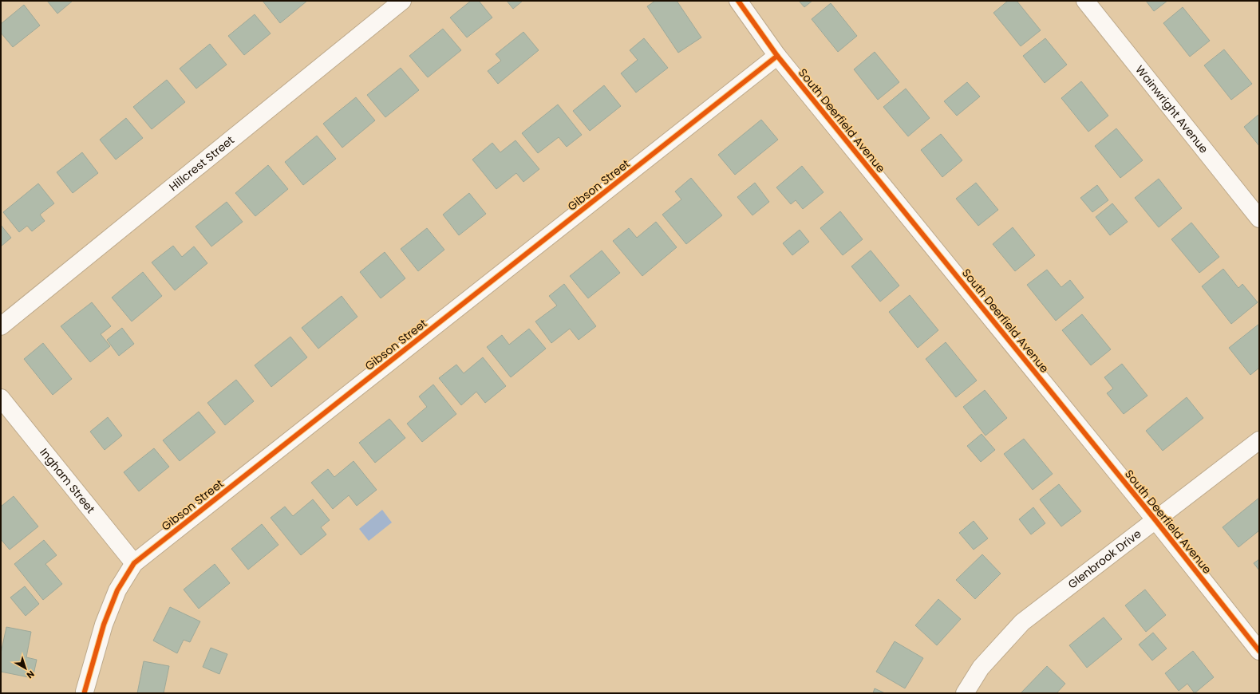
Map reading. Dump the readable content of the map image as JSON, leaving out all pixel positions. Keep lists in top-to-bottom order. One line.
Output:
{"streets":{"street":["Wainwright Avenue","South Deerfield Avenue","Hillcrest Street","Gibson Street","Ingham Street","Glenbrook Drive"]},"crossings":[["South Deerfield Avenue","Gibson Street"],["South Deerfield Avenue","Glenbrook Drive"],["Gibson Street","Ingham Street"]],"north":"bottom right"}
